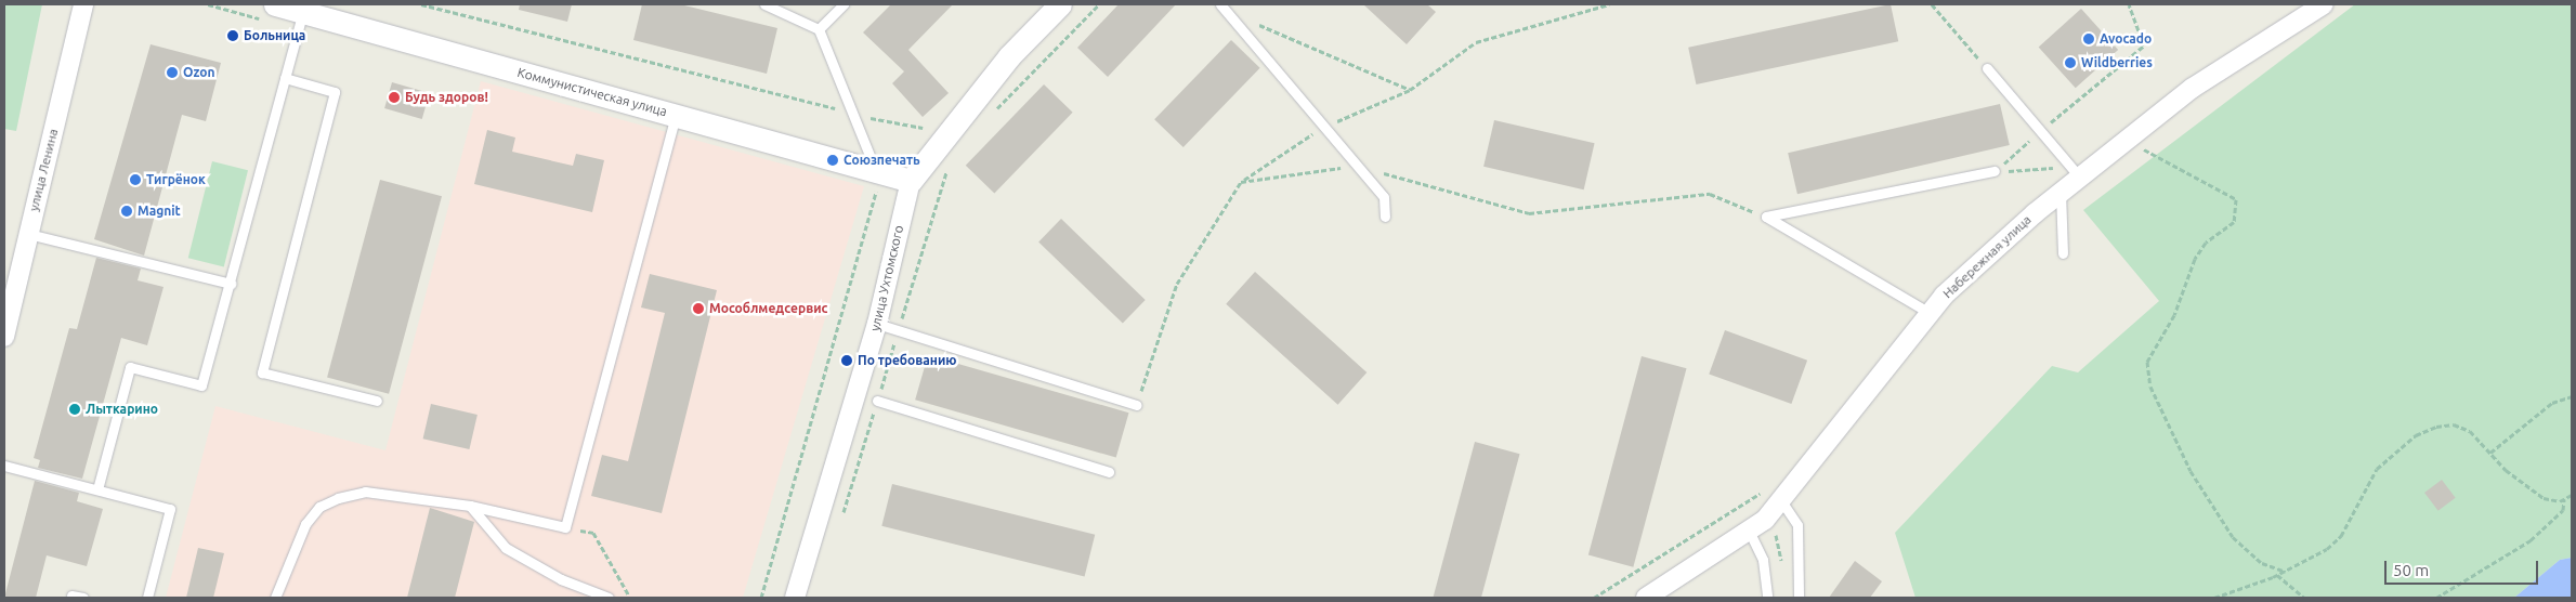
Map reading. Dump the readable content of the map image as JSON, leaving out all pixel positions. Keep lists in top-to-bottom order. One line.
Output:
{"streets":{"street":["Коммунистическая улица","улица Ленина","Набережная улица","улица Ухтомского"]},"crossings":[["Коммунистическая улица","улица Ухтомского"]],"places":["Больница","Avocado","Wildberries","Ozon","Будь здоров!","Союзпечать","Тигрёнок","Magnit","Мособлмедсервис","По требованию","Лыткарино"],"scale_bar":"50 m"}
